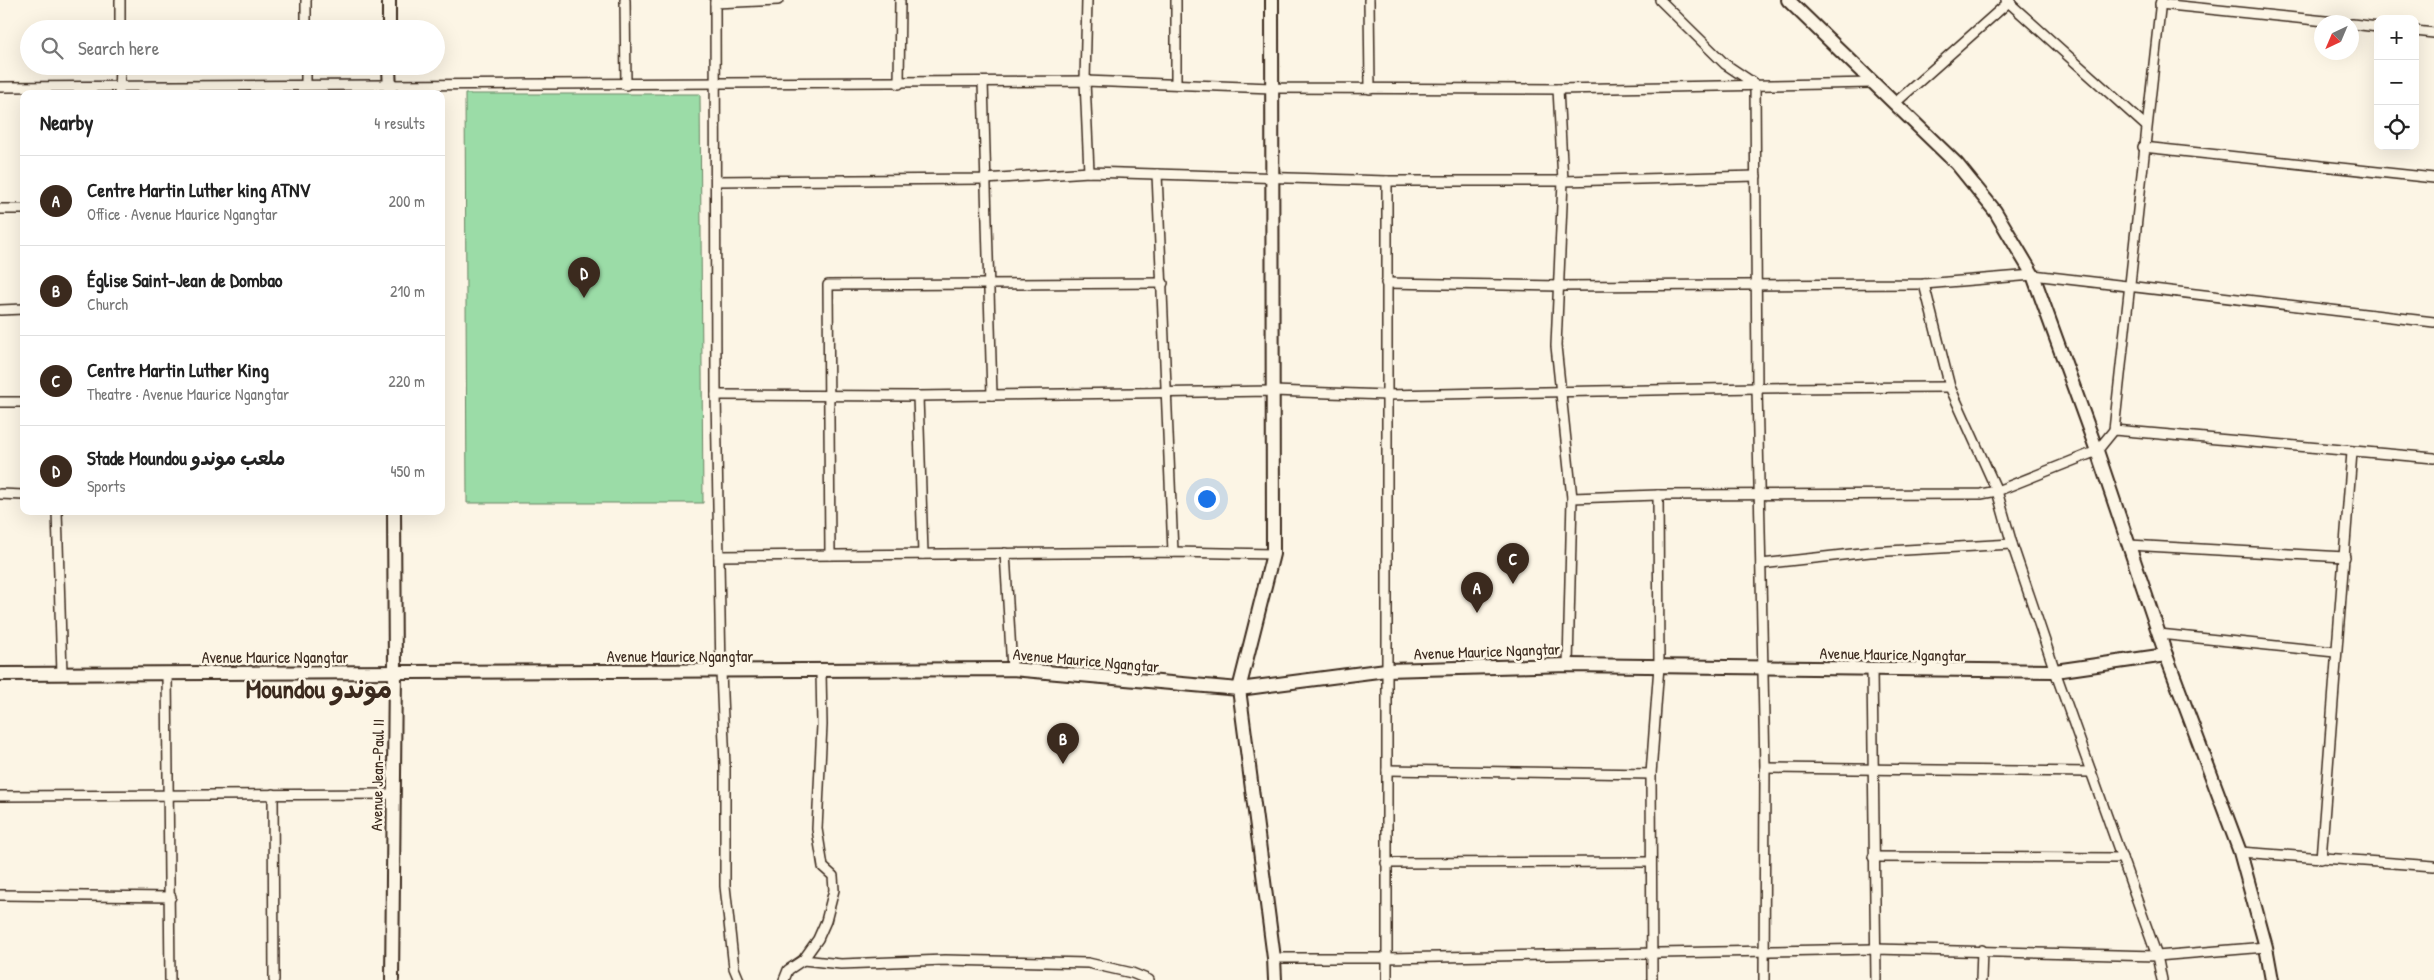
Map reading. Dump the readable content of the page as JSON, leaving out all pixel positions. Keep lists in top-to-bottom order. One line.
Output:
{"streets":{"street":["Avenue Maurice Ngangtar","Avenue Jean-Paul II"]},"crossings":[["Avenue Maurice Ngangtar","Avenue Jean-Paul II"]],"districts":["Moundou موندو"],"north":"bottom left","page":{"map_buttons":["+","−"],"search":"Search here","heading":["Nearby","4 results"],"list":[{"mark":"A","name":"Centre Martin Luther king ATNV","note":"Office · Avenue Maurice Ngangtar","value":"200 m"},{"mark":"B","name":"Église Saint-Jean de Dombao","note":"Church","value":"210 m"},{"mark":"C","name":"Centre Martin Luther King","note":"Theatre · Avenue Maurice Ngangtar","value":"220 m"},{"mark":"D","name":"Stade Moundou ملعب موندو","note":"Sports","value":"450 m"}],"pins":["D","C","A","B"]}}
